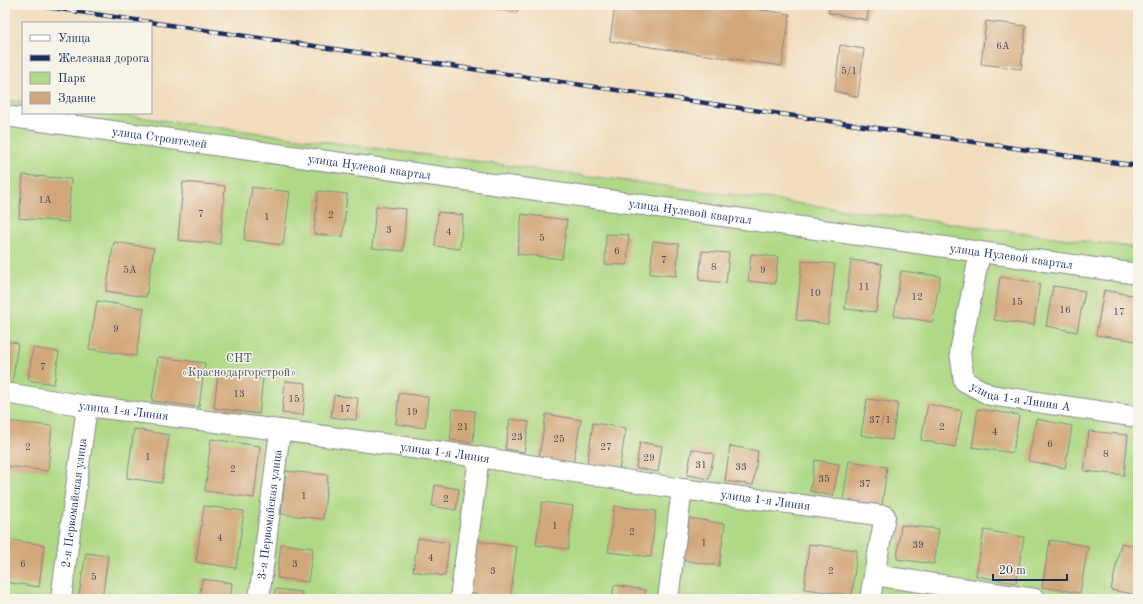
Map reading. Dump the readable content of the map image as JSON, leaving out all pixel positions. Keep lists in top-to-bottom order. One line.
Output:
{"streets":{"street":["улица Строителей","улица Нулевой квартал","улица 1-я Линия А","улица 1-я Линия","2-я Первомайская улица","3-я Первомайская улица"]},"crossings":[["улица Строителей","улица Нулевой квартал"],["улица Нулевой квартал","улица 1-я Линия А"],["улица 1-я Линия","2-я Первомайская улица"],["улица 1-я Линия","3-я Первомайская улица"]],"parks":["СНТ «Краснодаргорстрой»"],"house_numbers":["6А","5/1","1А","7","2","1","3","4","5","6","7","8","5А","9","11","10","12","15","16","17","9","7","13","15","17","19","37/1","21","2","4","23","25","6","2","27","8","1","29","31","33","2","35","37","1","2","1","2","4","1","39","4","6","3","3","2","5"],"legend":["Улица","Железная дорога","Парк","Здание"],"scale_bar":"20 m"}
